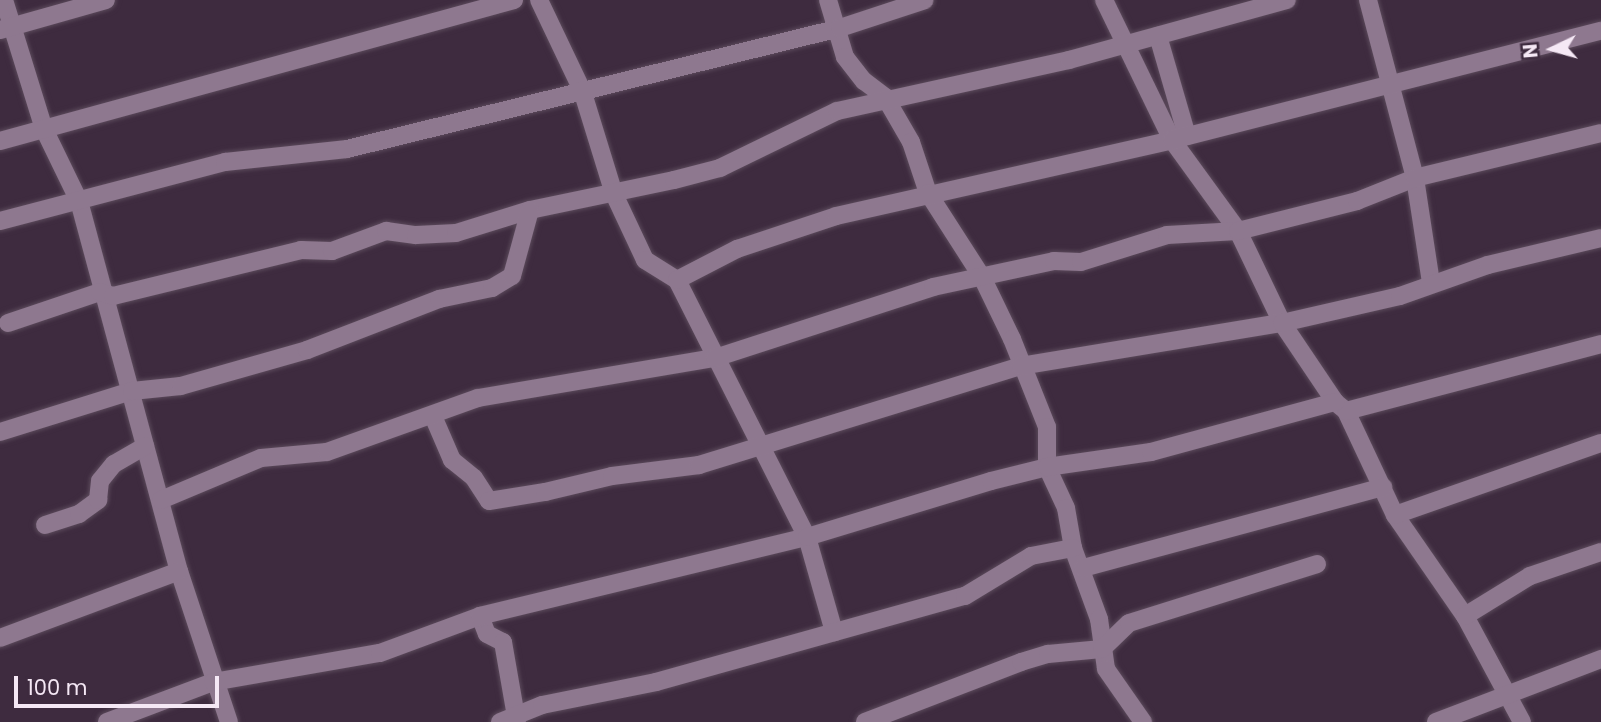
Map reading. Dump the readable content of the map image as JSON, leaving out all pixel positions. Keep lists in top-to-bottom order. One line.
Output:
{"scale_bar":"100 m","north":"left"}
